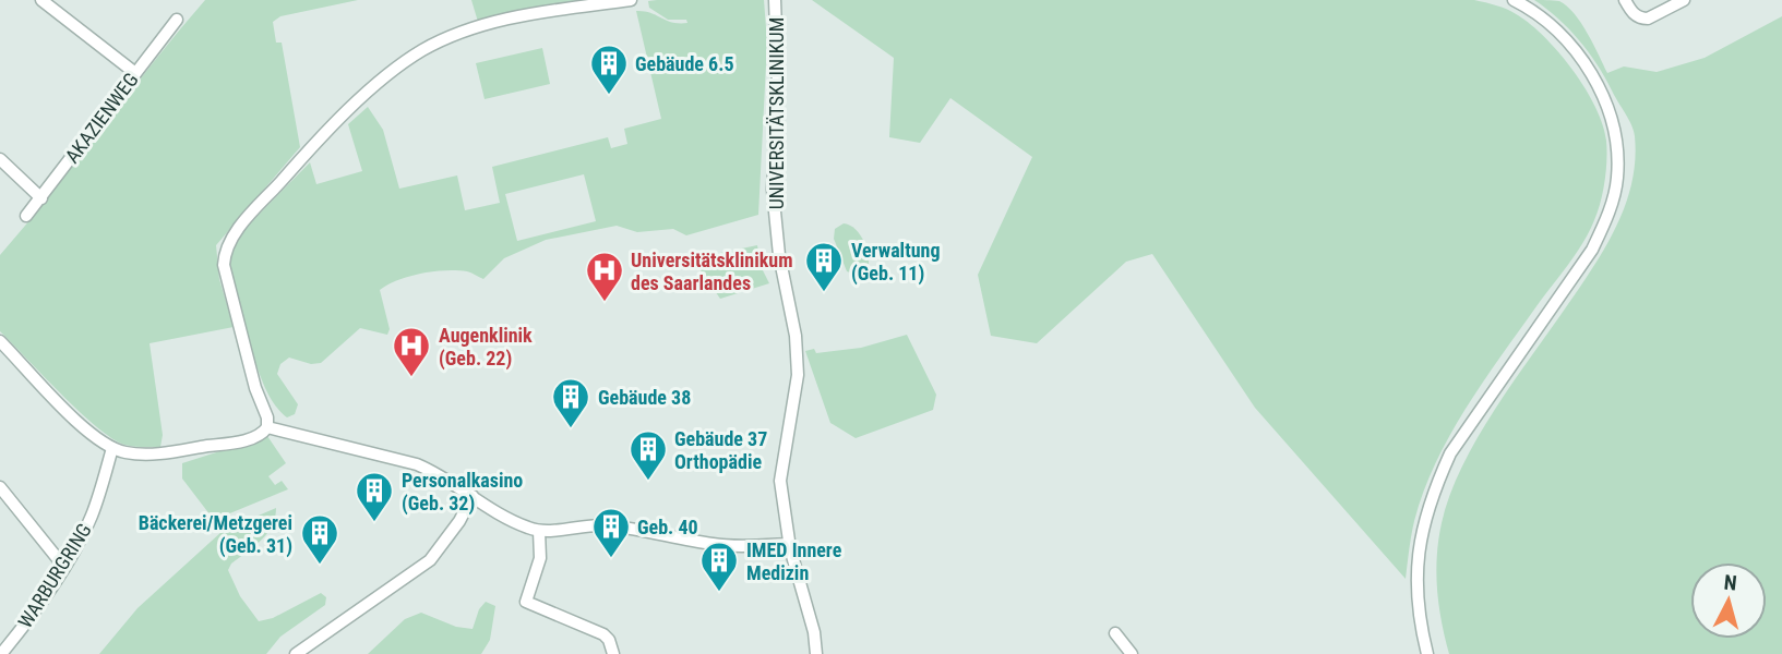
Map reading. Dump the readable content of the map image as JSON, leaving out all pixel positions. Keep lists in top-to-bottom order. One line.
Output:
{"streets":{"street":["UNIVERSITÄTSKLINIKUM","AKAZIENWEG","WARBURGRING"]},"places":{"building":["Gebäude 6.5","Verwaltung (Geb. 11)","Gebäude 38","Gebäude 37 Orthopädie","Personalkasino (Geb. 32)","Geb. 40","Bäckerei/Metzgerei (Geb. 31)","IMED Innere Medizin"],"hospital":["Universitätsklinikum des Saarlandes","Augenklinik (Geb. 22)"]},"north":"top"}
